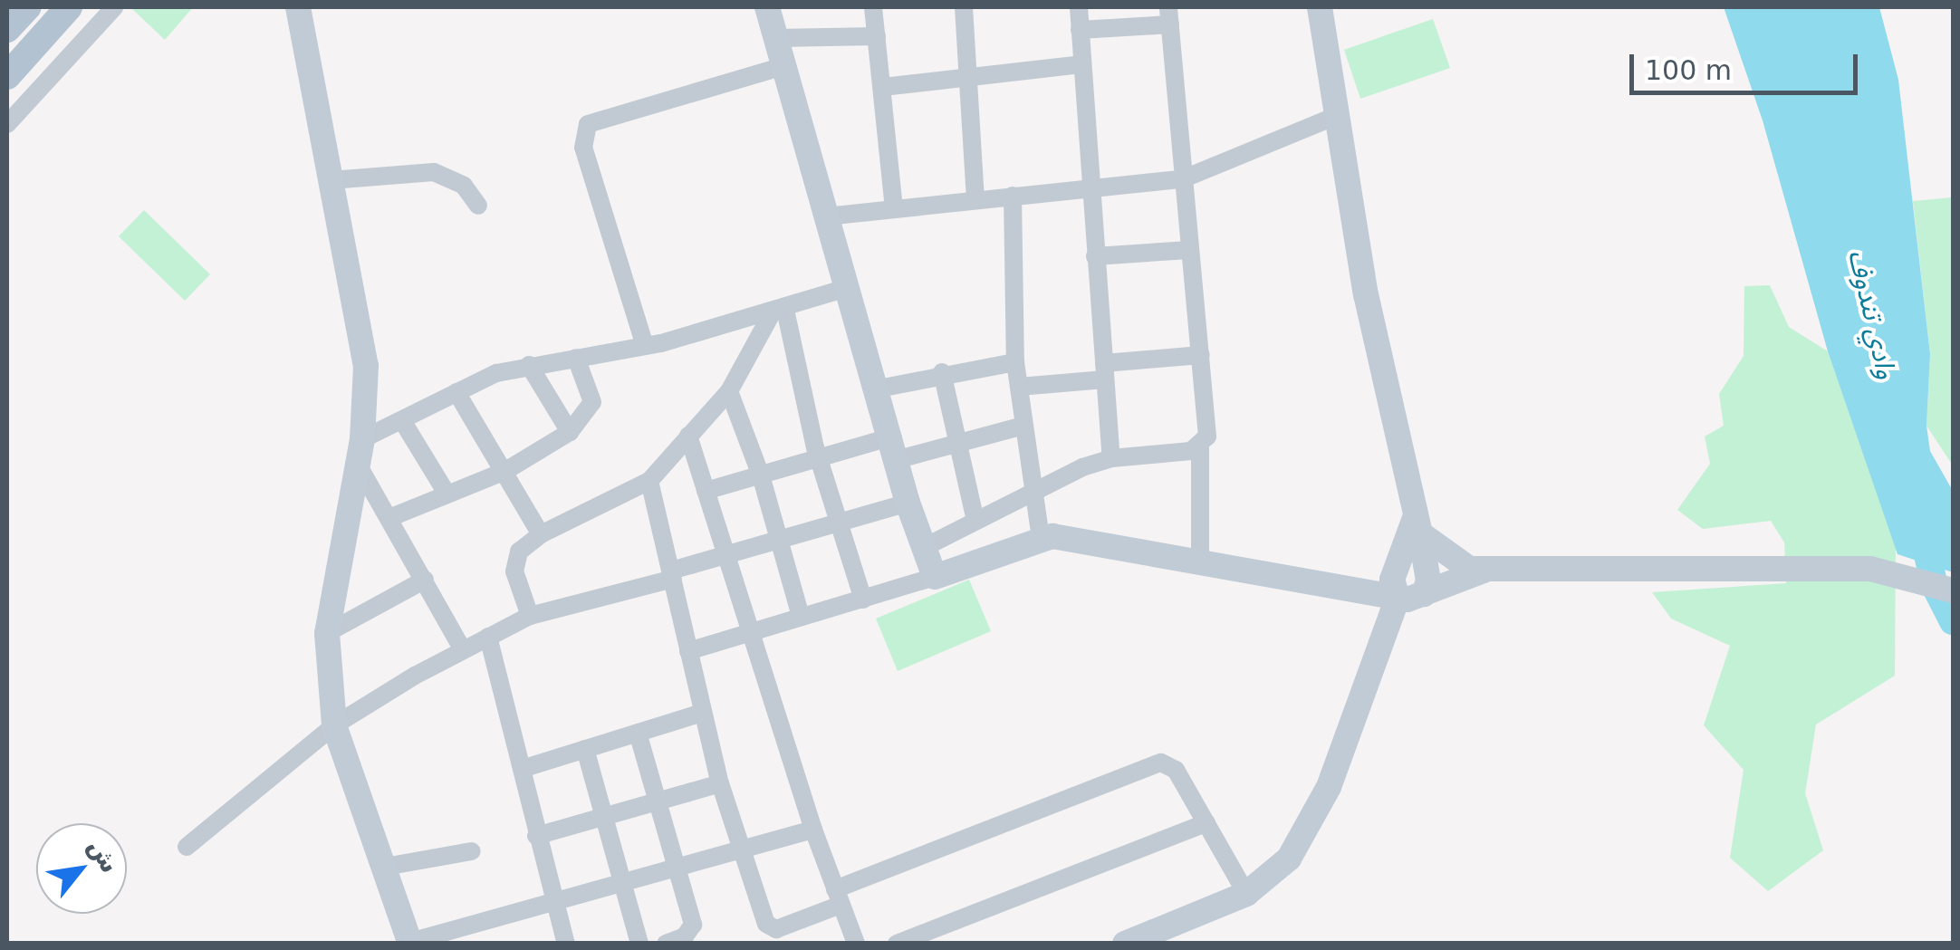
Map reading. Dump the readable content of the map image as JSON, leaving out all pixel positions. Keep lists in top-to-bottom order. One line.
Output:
{"water":["وادي تندوف"],"scale_bar":"100 m","north":"top right"}
